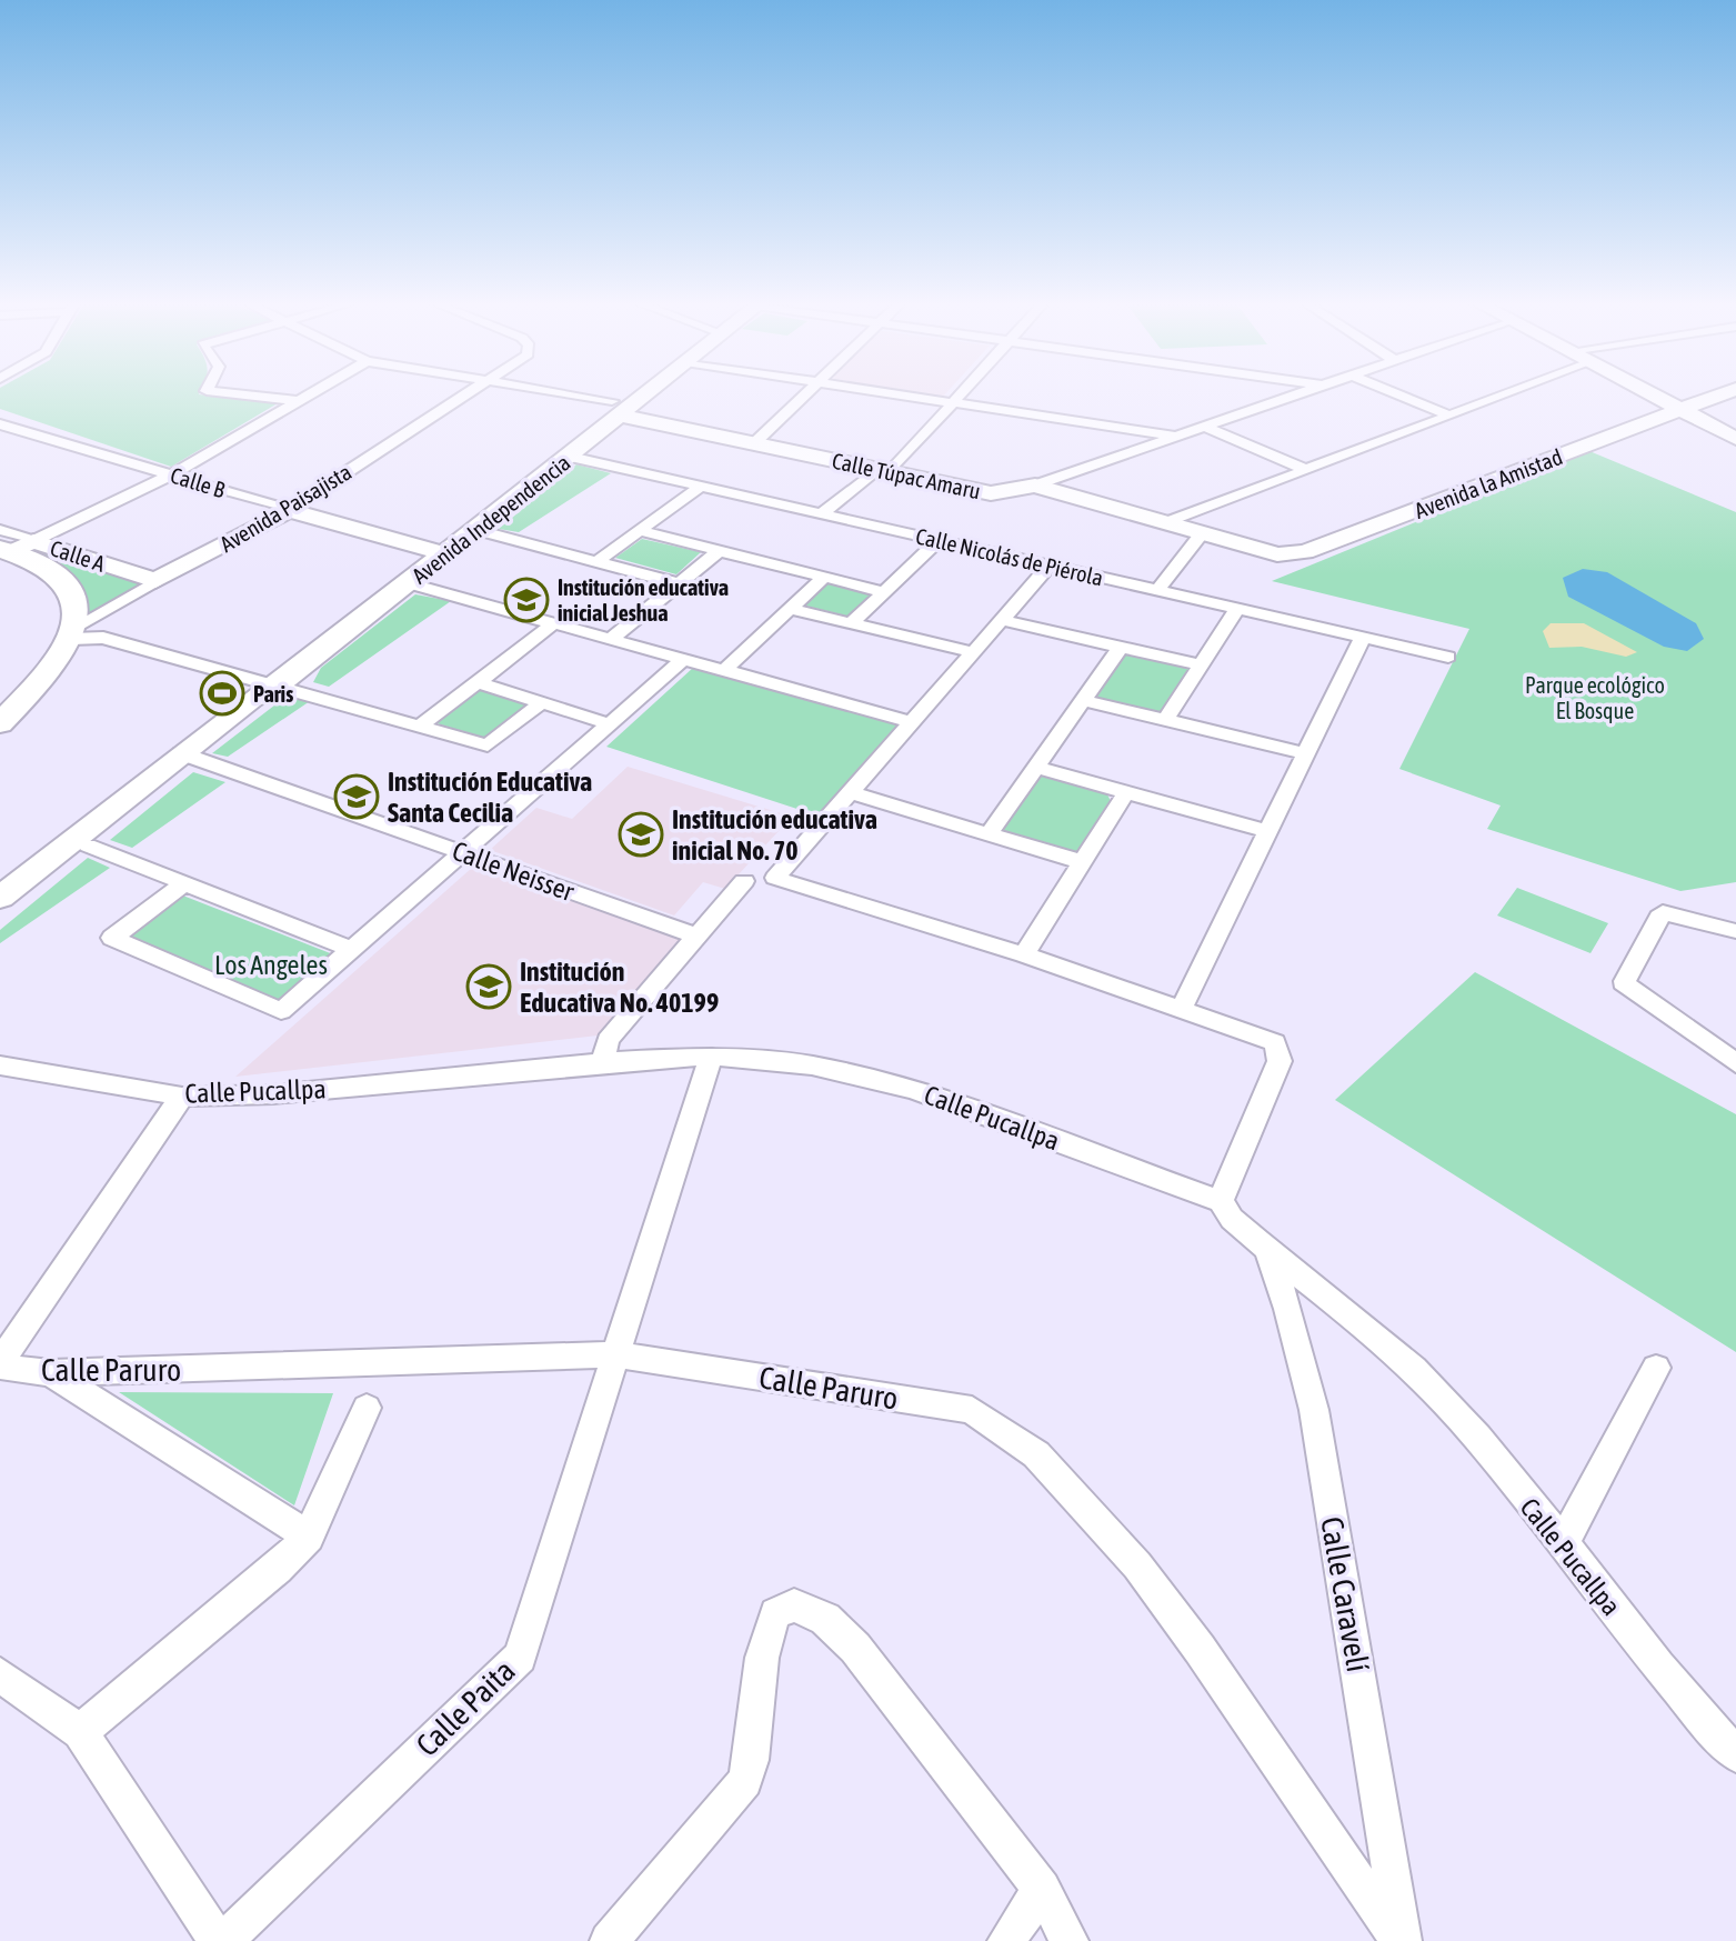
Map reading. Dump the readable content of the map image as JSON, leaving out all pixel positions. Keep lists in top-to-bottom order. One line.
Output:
{"streets":{"street":["Calle Túpac Amaru","Calle B","Avenida la Amistad","Avenida Paisajista","Avenida Independencia","Calle A","Calle Nicolás de Piérola","Calle Neisser","Calle Pucallpa","Calle Paruro","Calle Caravelí","Calle Paita"]},"crossings":[["Calle Túpac Amaru","Avenida la Amistad"],["Calle Túpac Amaru","Avenida Independencia"],["Calle B","Avenida Paisajista"],["Calle B","Avenida Independencia"],["Avenida Paisajista","Calle A"],["Avenida Independencia","Calle Nicolás de Piérola"],["Avenida Independencia","Calle Neisser"],["Calle Pucallpa","Calle Caravelí"],["Calle Pucallpa","Calle Paita"],["Calle Paruro","Calle Caravelí"],["Calle Paruro","Calle Paita"]],"parks":["Parque ecológico El Bosque","Los Angeles"],"places":{"school or university":["Institución educativa inicial Jeshua","Institución Educativa Santa Cecilia","Institución educativa inicial No. 70","Institución Educativa No. 40199"],"sports":["Paris"]}}
